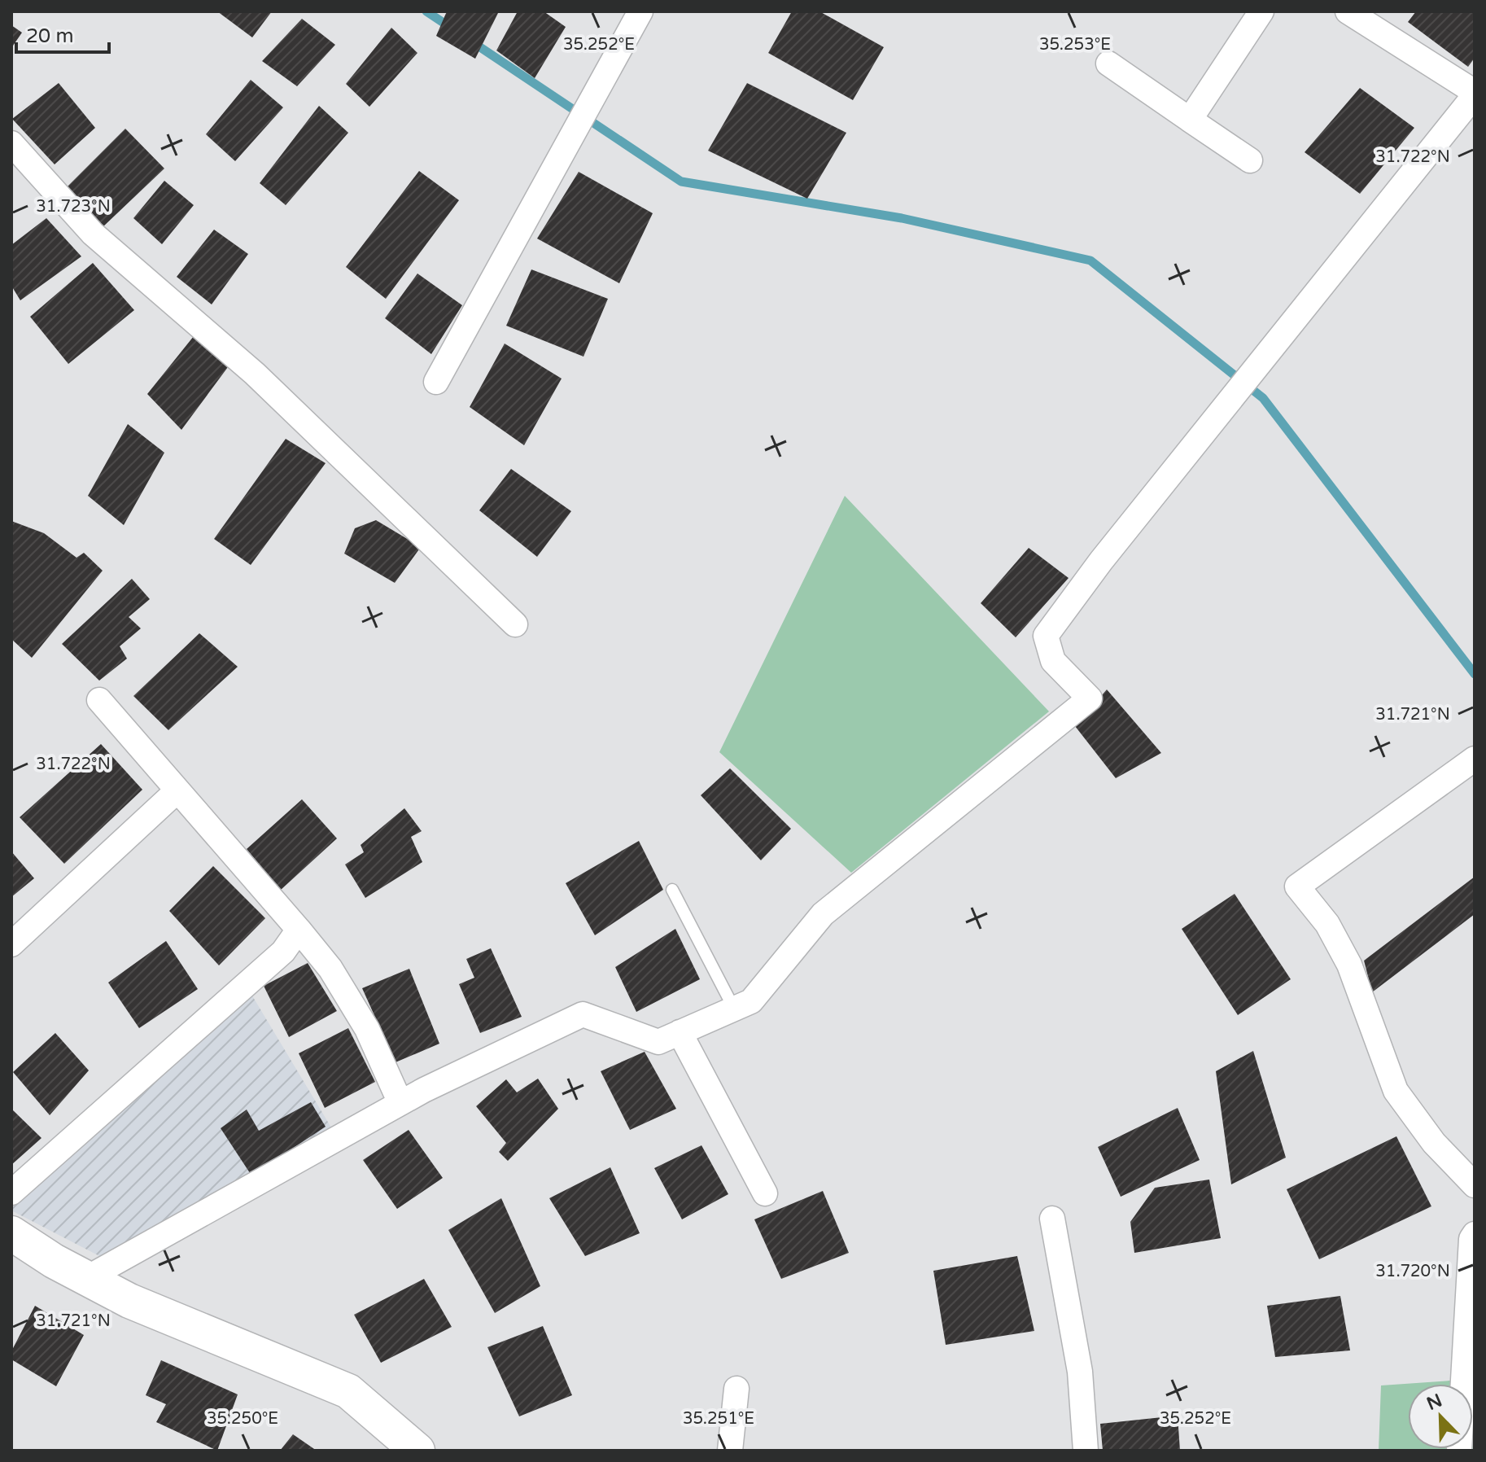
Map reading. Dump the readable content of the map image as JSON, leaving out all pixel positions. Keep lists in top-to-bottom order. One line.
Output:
{"scale_bar":"20 m","north":"top left","coordinates":["35.252°E","35.253°E","31.722°N","31.723°N","31.721°N","31.720°N","35.250°E","35.251°E"]}
